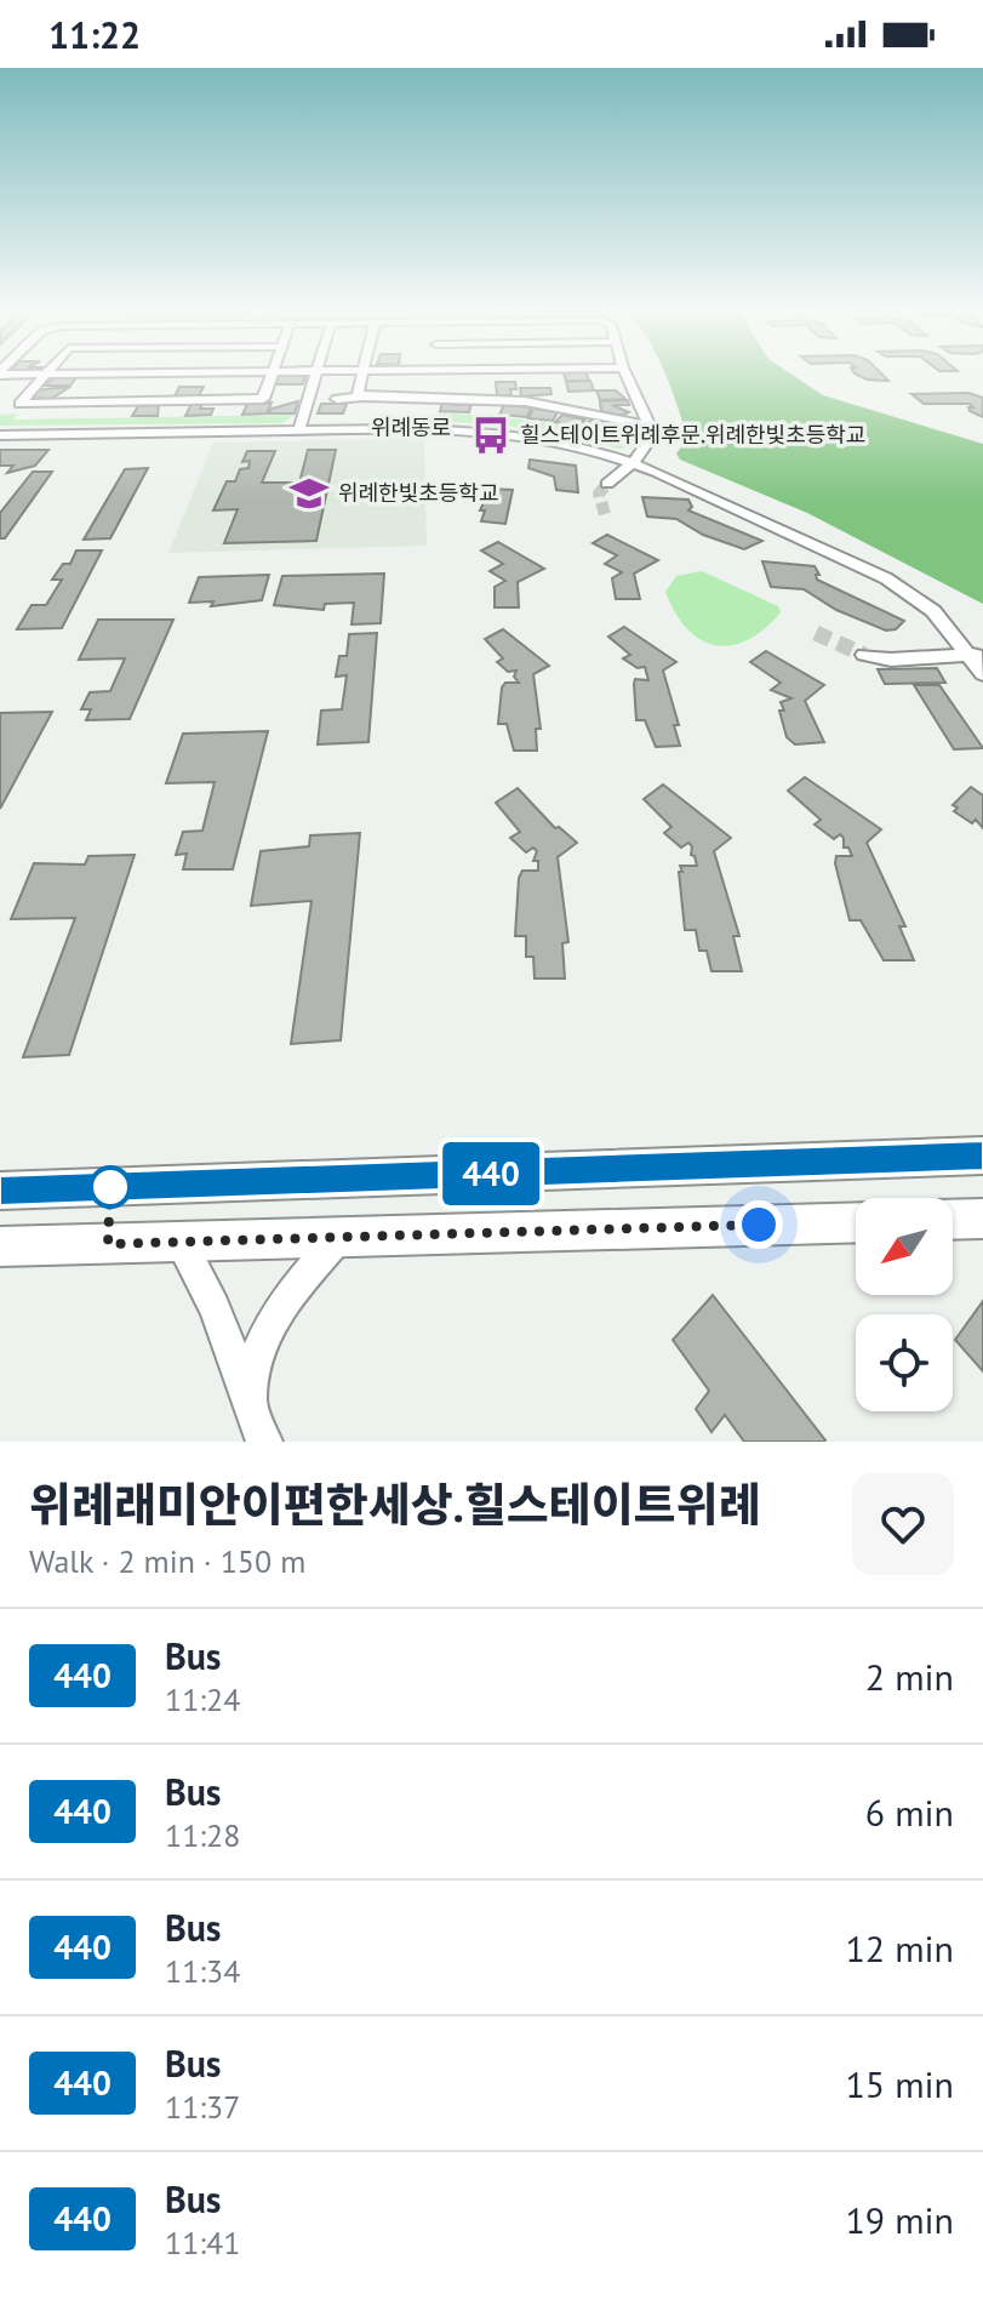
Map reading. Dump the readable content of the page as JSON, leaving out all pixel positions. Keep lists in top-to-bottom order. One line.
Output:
{"streets":{"street":["위례동로"]},"places":{"bus stop":["힐스테이트위례후문.위례한빛초등학교"],"school or university":["위례한빛초등학교"]},"lines":["bus line 440"],"north":"bottom left","page":{"status":"11:22","on_map":"440","heading":["위례래미안이편한세상.힐스테이트위례","Walk · 2 min · 150 m"],"list":[{"mark":"440","name":"Bus","note":"11:24","value":"2 min"},{"mark":"440","name":"Bus","note":"11:28","value":"6 min"},{"mark":"440","name":"Bus","note":"11:34","value":"12 min"},{"mark":"440","name":"Bus","note":"11:37","value":"15 min"},{"mark":"440","name":"Bus","note":"11:41","value":"19 min"}]}}
